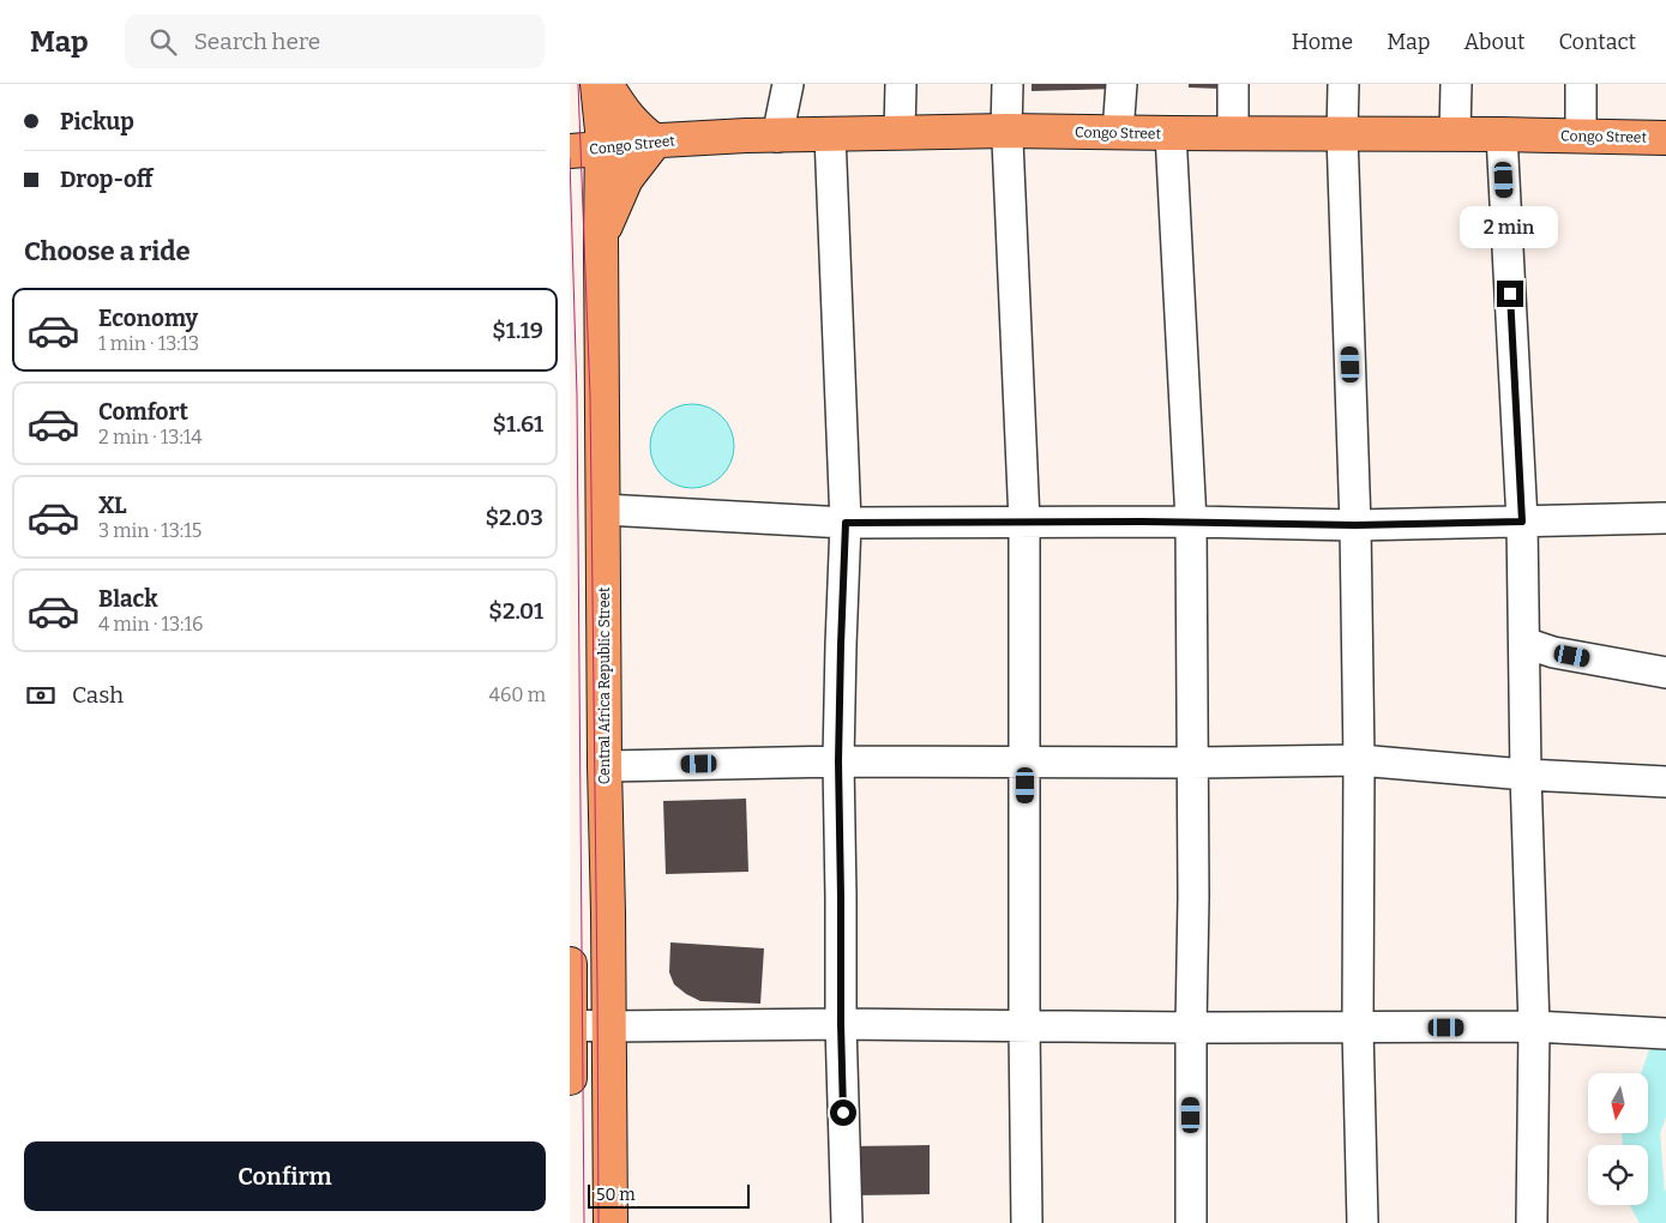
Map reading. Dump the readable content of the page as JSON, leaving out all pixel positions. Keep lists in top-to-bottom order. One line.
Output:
{"streets":{"main road":["Congo Street","Central Africa Republic Street"]},"crossings":[["Congo Street","Central Africa Republic Street"]],"scale_bar":"50 m","north":"bottom","page":{"header":"Map","search":"Search here","nav":["Home","Map","About","Contact"],"banner":["Pickup","Drop-off"],"bubble":"2 min","heading":"Choose a ride","list":[{"name":"Economy","note":"1 min · 13:13","value":"$1.19"},{"name":"Comfort","note":"2 min · 13:14","value":"$1.61"},{"name":"XL","note":"3 min · 13:15","value":"$2.03"},{"name":"Black","note":"4 min · 13:16","value":"$2.01"}],"pay":["Cash","460 m"],"buttons":"Confirm","scale":"50 m"}}
